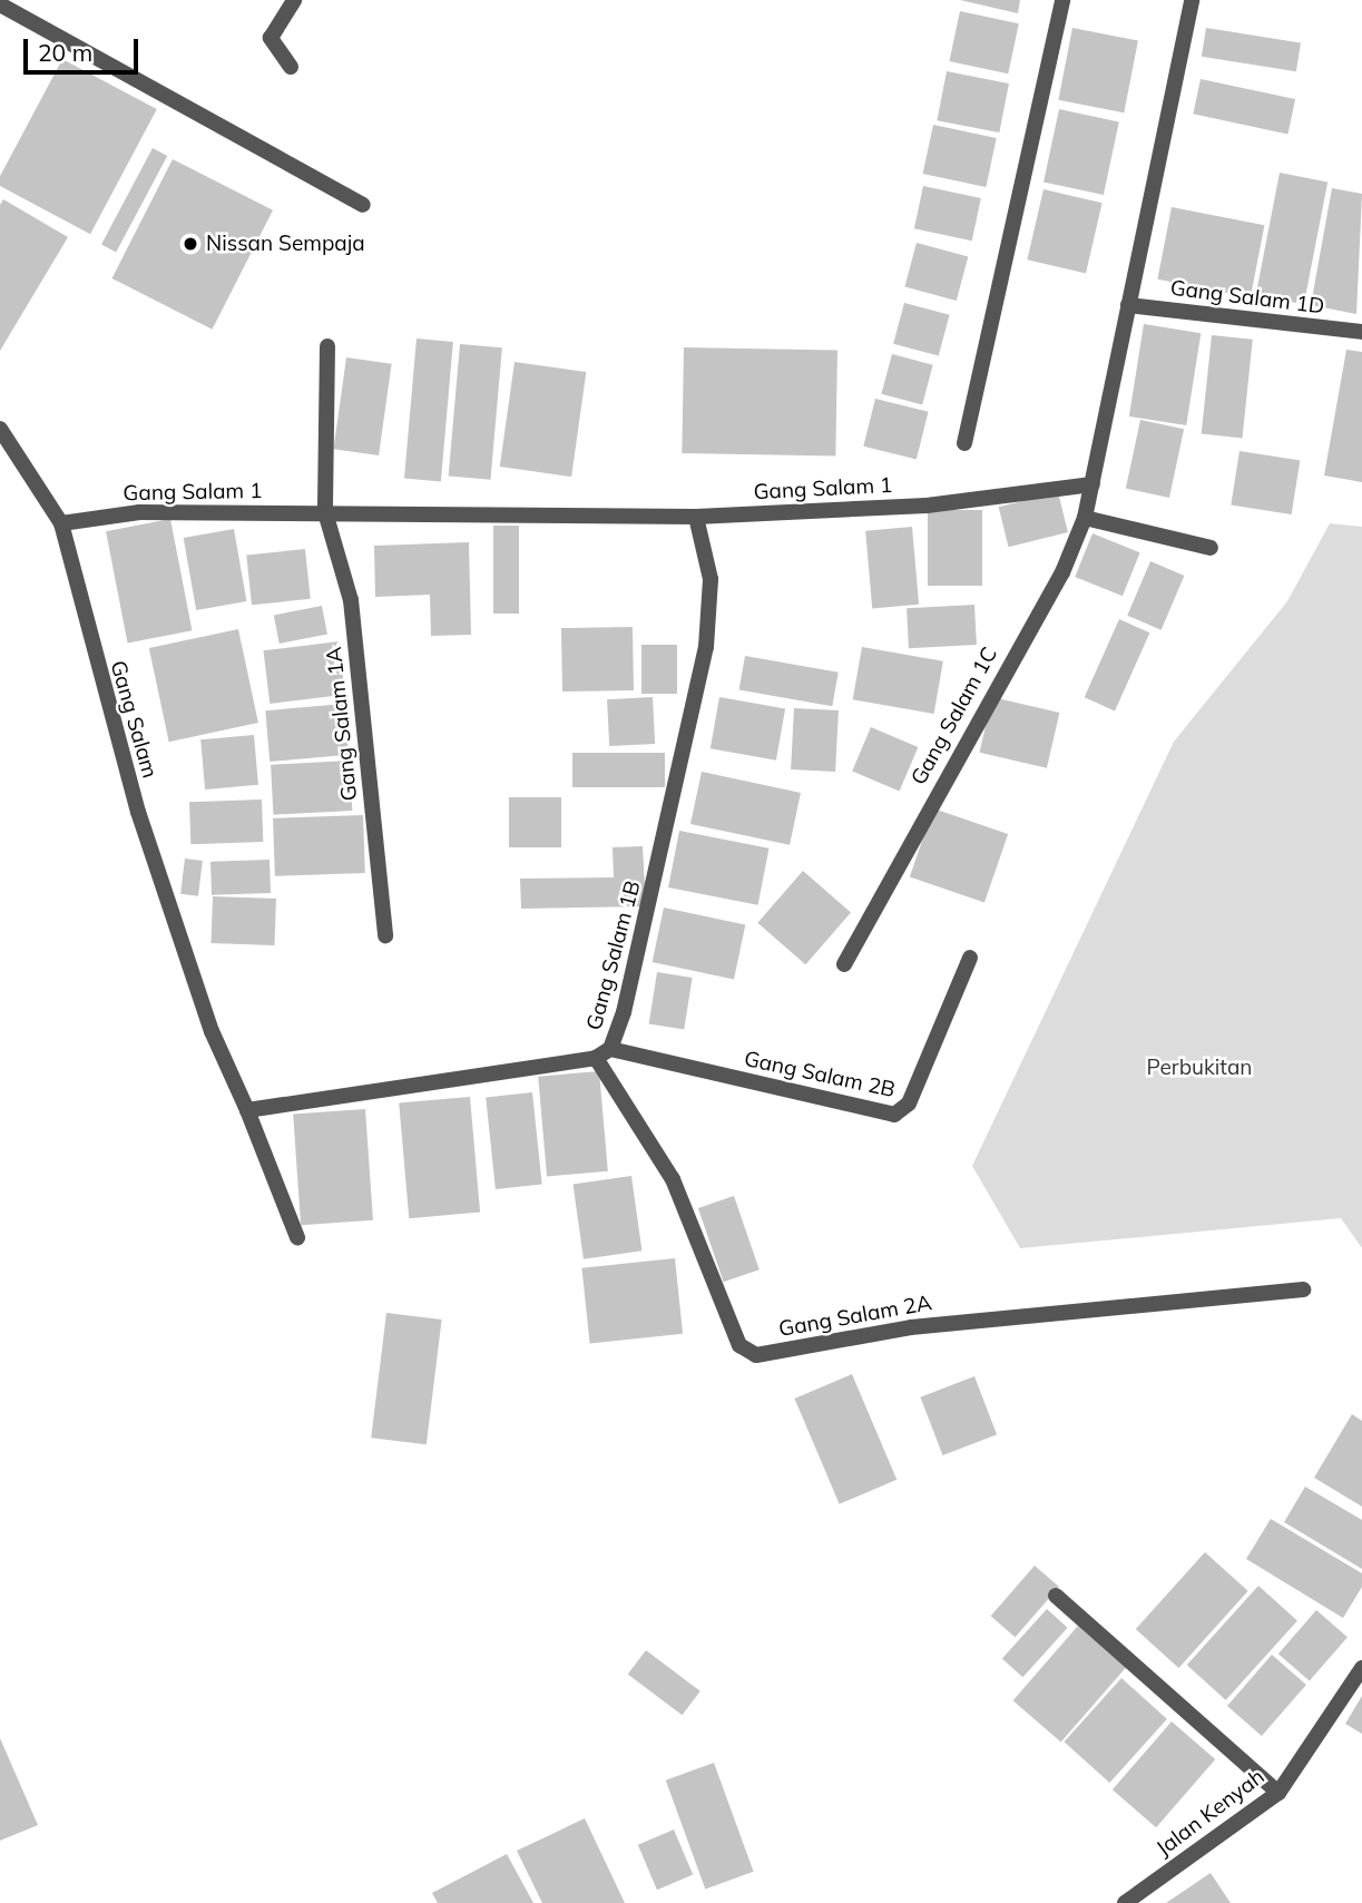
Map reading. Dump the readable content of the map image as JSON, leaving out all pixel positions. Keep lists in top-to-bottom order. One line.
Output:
{"streets":{"street":["Gang Salam 1D","Gang Salam 1","Gang Salam 1C","Gang Salam","Gang Salam 1A","Gang Salam 1B","Gang Salam 2B","Gang Salam 2A","Jalan Kenyah"]},"crossings":[["Gang Salam 1","Gang Salam 1C"],["Gang Salam 1","Gang Salam"],["Gang Salam 1","Gang Salam 1A"],["Gang Salam 1","Gang Salam 1B"],["Gang Salam","Gang Salam 1B"],["Gang Salam 1B","Gang Salam 2B"],["Gang Salam 1B","Gang Salam 2A"],["Gang Salam 2B","Gang Salam 2A"]],"parks":["Perbukitan"],"places":["Nissan Sempaja"],"scale_bar":"20 m"}
